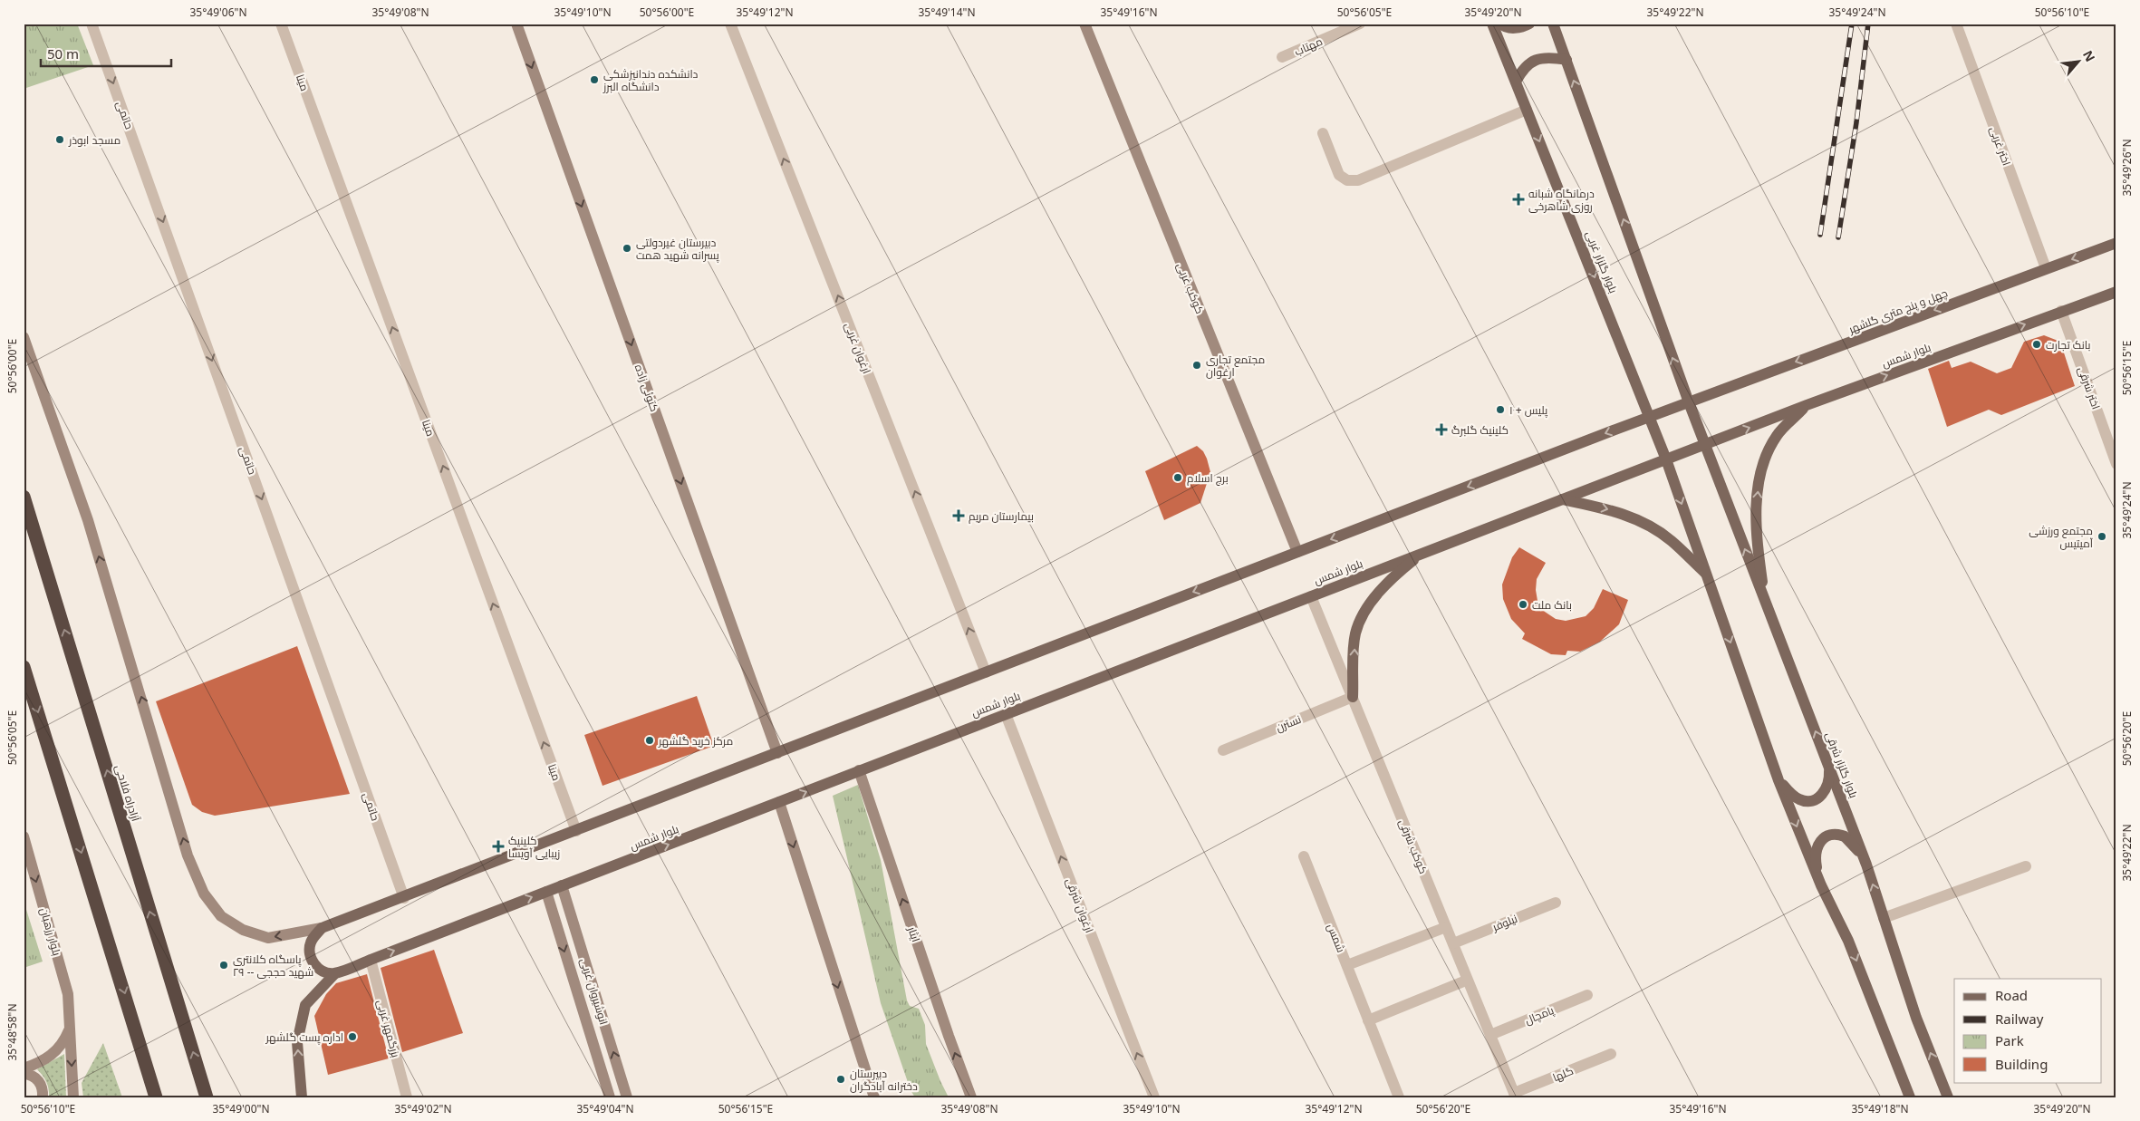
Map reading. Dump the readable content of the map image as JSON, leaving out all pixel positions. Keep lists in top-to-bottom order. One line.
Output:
{"streets":{"highway":["آزادراه فلاحی"],"main road":["بلوار گلزار غربی","چهل و پنج متری گلشهر","بلوار شمس","بلوار گلزار شرقی"],"street":["مهتاب","مینا","حاتمی","اختر غربی","کوکب غربی","ارغوان غربی","کتوئی زاده","اختر شرقی","نسترن","کوکب شرقی","ارغوان شرقی","نیلوفر","بلوار رزهبان","ایثار","شمس","انوشیروان غربی","پامچال","بزرگمهر غربی","گلها"]},"crossings":[["اختر غربی","چهل و پنج متری گلشهر"],["بلوار گلزار غربی","چهل و پنج متری گلشهر"],["بلوار گلزار غربی","بلوار شمس"],["بلوار شمس","اختر شرقی"],["بلوار شمس","بلوار گلزار شرقی"],["بلوار شمس","کوکب شرقی"],["بلوار شمس","ارغوان شرقی"],["بلوار شمس","ایثار"],["بلوار شمس","انوشیروان غربی"],["بلوار شمس","بزرگمهر غربی"],["نسترن","کوکب شرقی"],["کوکب شرقی","نیلوفر"],["کوکب شرقی","پامچال"],["کوکب شرقی","گلها"]],"one_way":["مینا","حاتمی","چهل و پنج متری گلشهر","ارغوان غربی","کتوئی زاده","ارغوان شرقی","بلوار رزهبان"],"places":{"other":["دانشکده دندانپزشکی دانشگاه البرز","مسجد ابوذر","دبیرستان غیردولتی پسرانه شهید همت","بانک تجارت","مجتمع تجاری ارغوان","پلیس +۱۰","برج اسلام","مجتمع ورزشی آمیتیس","بانک ملت","مرکز خرید گلشهر","پاسگاه کلانتری ۲۹ -- شهید حججی","اداره پست گلشهر","دبيرستان دخترانه آبادگران"],"health":["درمانگاه شبانه روزی شاهرخی","کلینیک گلبرگ","بیمارستان مریم","کلینیک زیبایی آویسا"]},"legend":["Road","Railway","Park","Building"],"scale_bar":"50 m","north":"top right","coordinates":["35°49'06\"N","35°49'08\"N","35°49'10\"N","50°56'00\"E","35°49'12\"N","35°49'14\"N","35°49'16\"N","50°56'05\"E","35°49'20\"N","35°49'22\"N","35°49'24\"N","50°56'10\"E","35°49'26\"N","50°56'15\"E","50°56'20\"E","35°48'58\"N","35°49'00\"N","35°49'02\"N","35°49'04\"N","35°49'18\"N"]}
